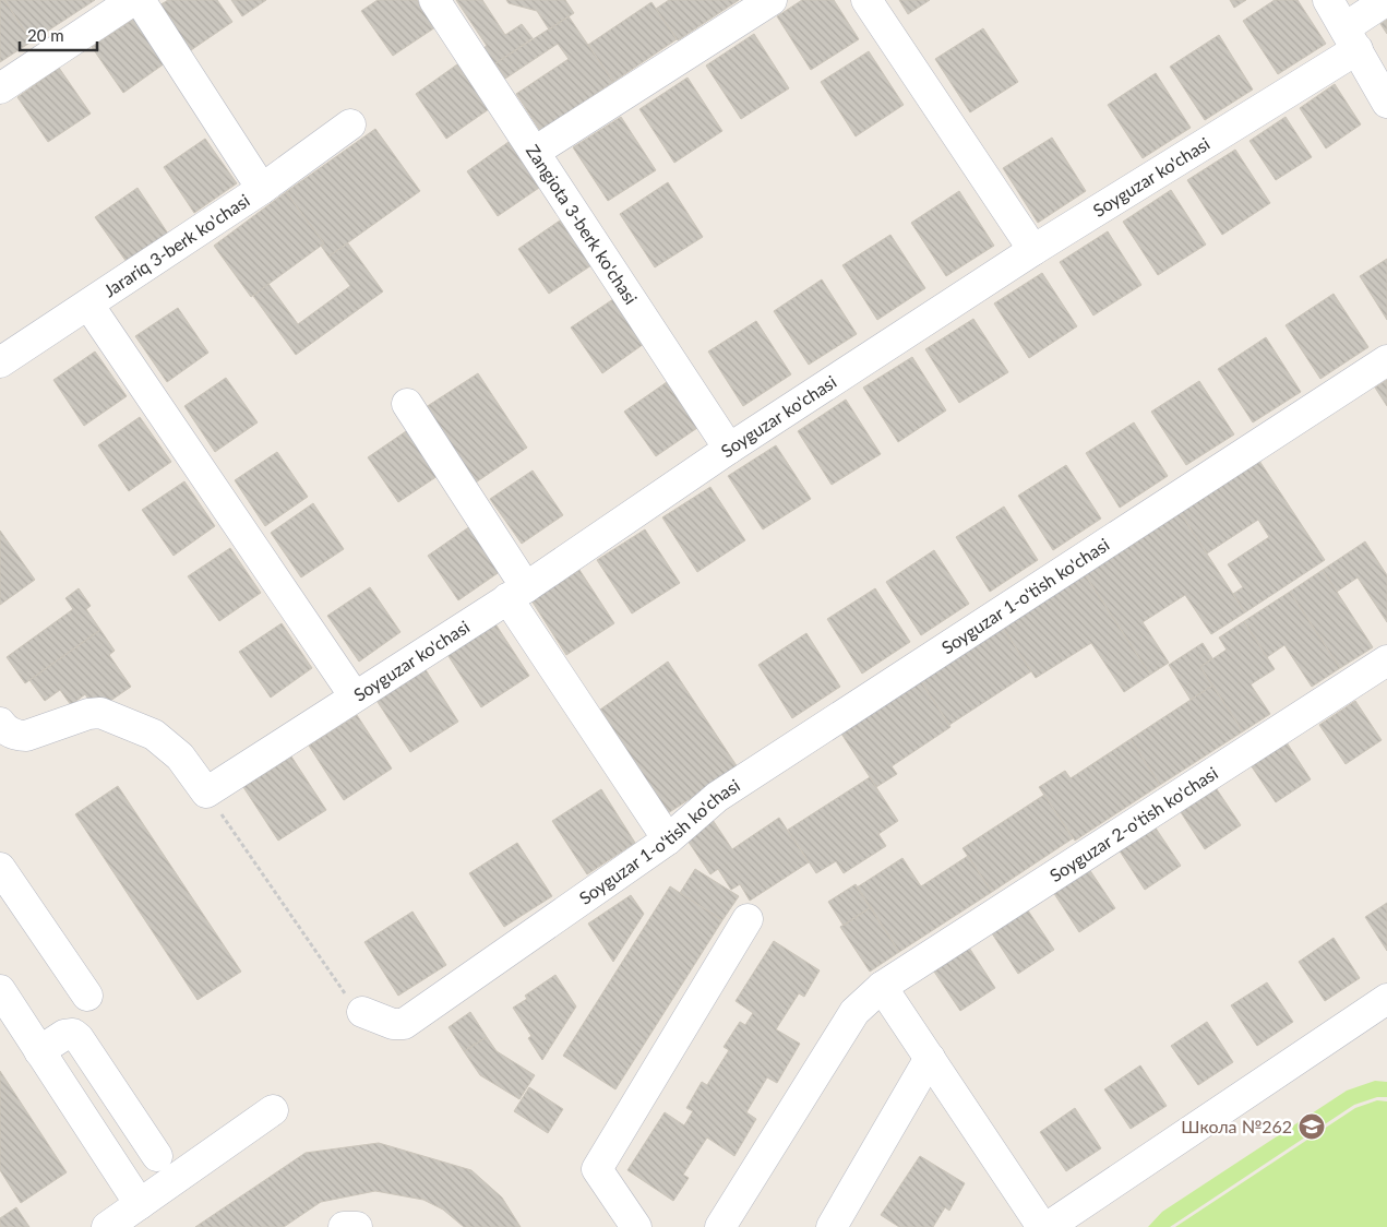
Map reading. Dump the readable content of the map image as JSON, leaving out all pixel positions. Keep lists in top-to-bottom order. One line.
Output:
{"streets":{"street":["Soyguzar ko'chasi","Zangiota 3-berk ko'chasi","Jarariq 3-berk ko'chasi","Soyguzar 1-o'tish ko'chasi","Soyguzar 2-o'tish ko'chasi"]},"crossings":[["Soyguzar ko'chasi","Zangiota 3-berk ko'chasi"]],"places":{"school or university":["Школа №262"]},"scale_bar":"20 m"}
